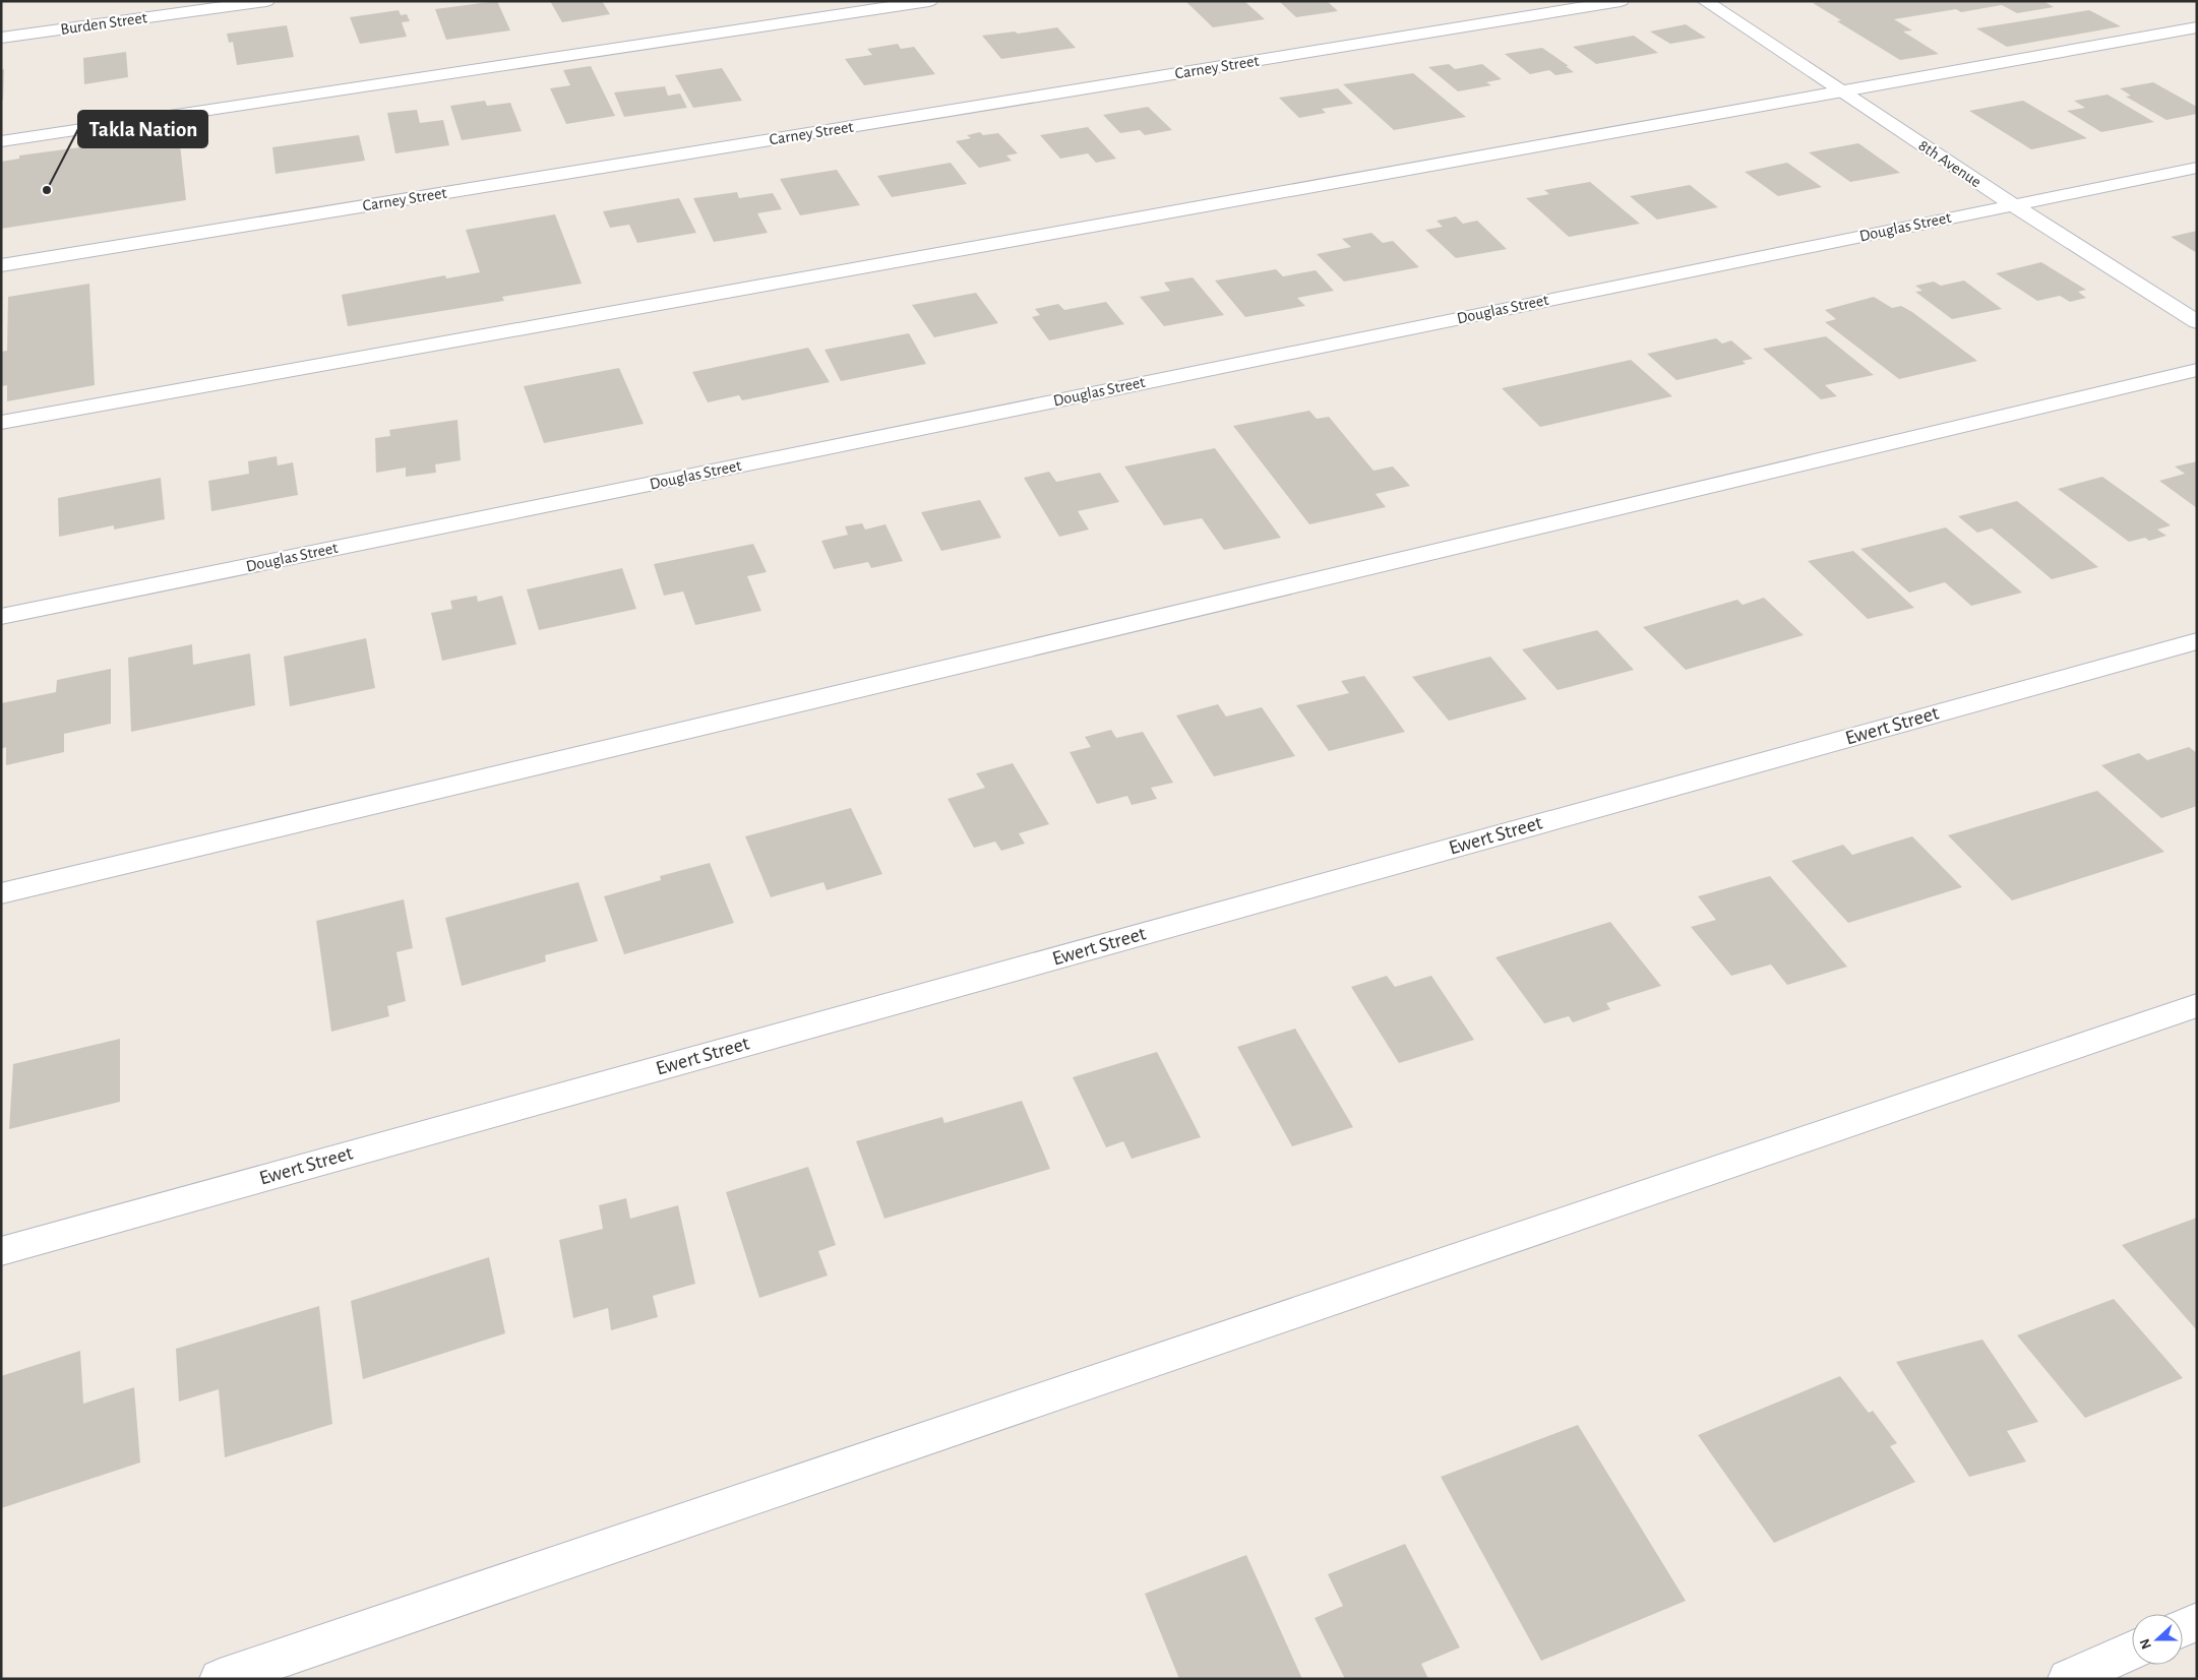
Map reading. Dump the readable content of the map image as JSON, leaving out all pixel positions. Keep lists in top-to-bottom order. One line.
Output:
{"streets":{"street":["Burden Street","Carney Street","8th Avenue","Douglas Street","Ewert Street"]},"crossings":[["8th Avenue","Douglas Street"]],"places":["Takla Nation"],"north":"left"}
